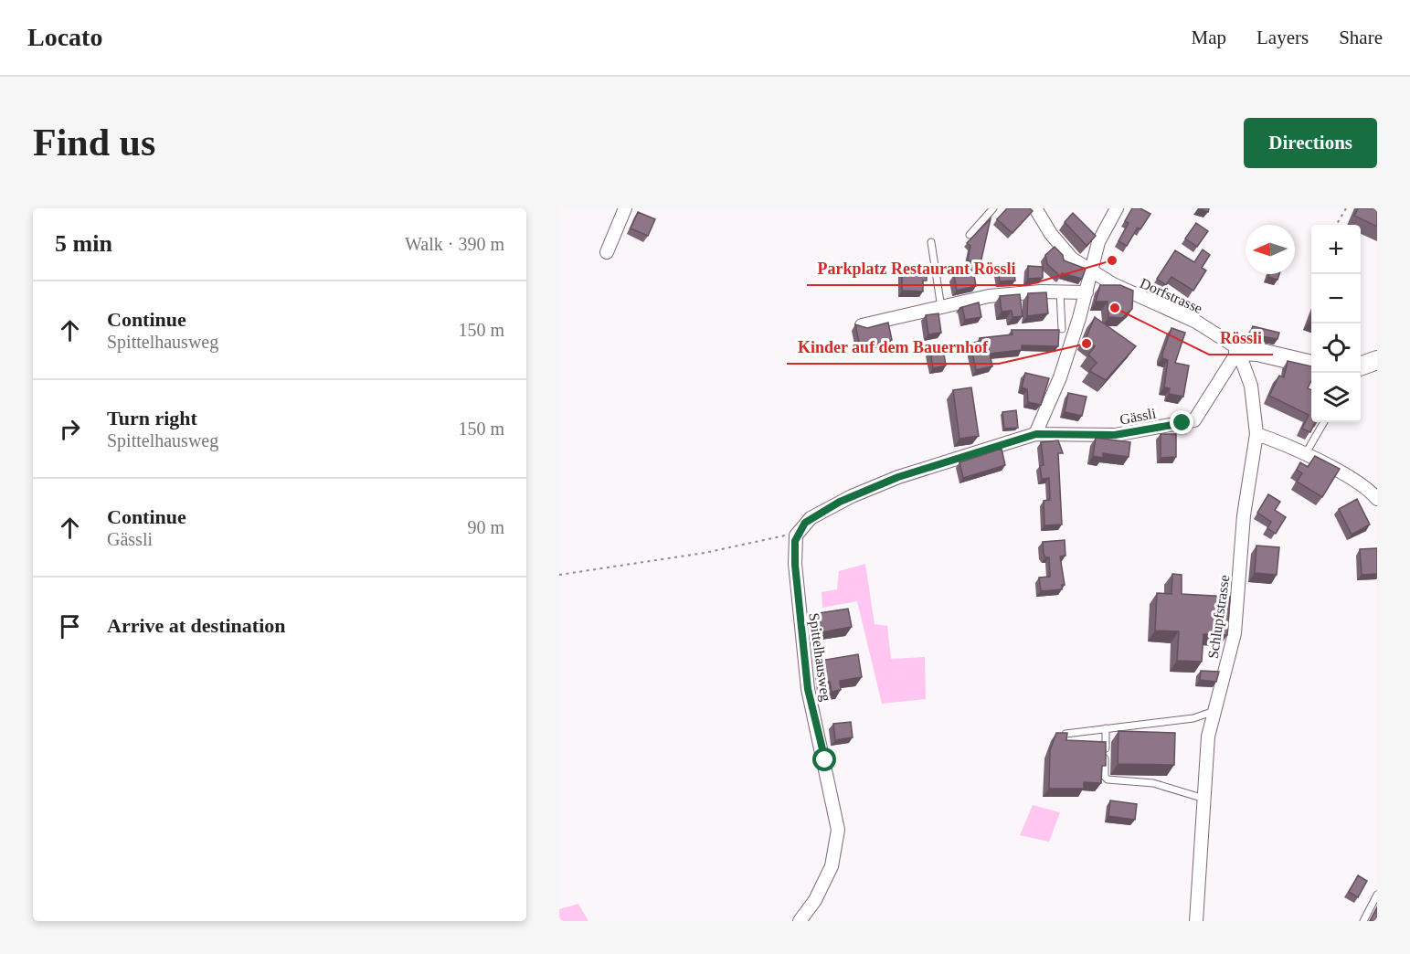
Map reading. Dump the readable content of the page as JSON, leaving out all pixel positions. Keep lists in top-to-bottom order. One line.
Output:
{"streets":{"street":["Dorfstrasse","Gässli","Schlupfstrasse","Spittelhausweg"]},"crossings":[["Dorfstrasse","Gässli"],["Dorfstrasse","Schlupfstrasse"],["Gässli","Schlupfstrasse"]],"places":["Parkplatz Restaurant Rössli","Rössli","Kinder auf dem Bauernhof"],"north":"left","page":{"header":"Locato","nav":["Map","Layers","Share"],"buttons":"Directions","title":"Find us","heading":["5 min","Walk · 390 m"],"map_buttons":["+","−"],"list":[["Continue","Spittelhausweg","150 m"],["Turn right","Spittelhausweg","150 m"],["Continue","Gässli","90 m"],"Arrive at destination"]}}
